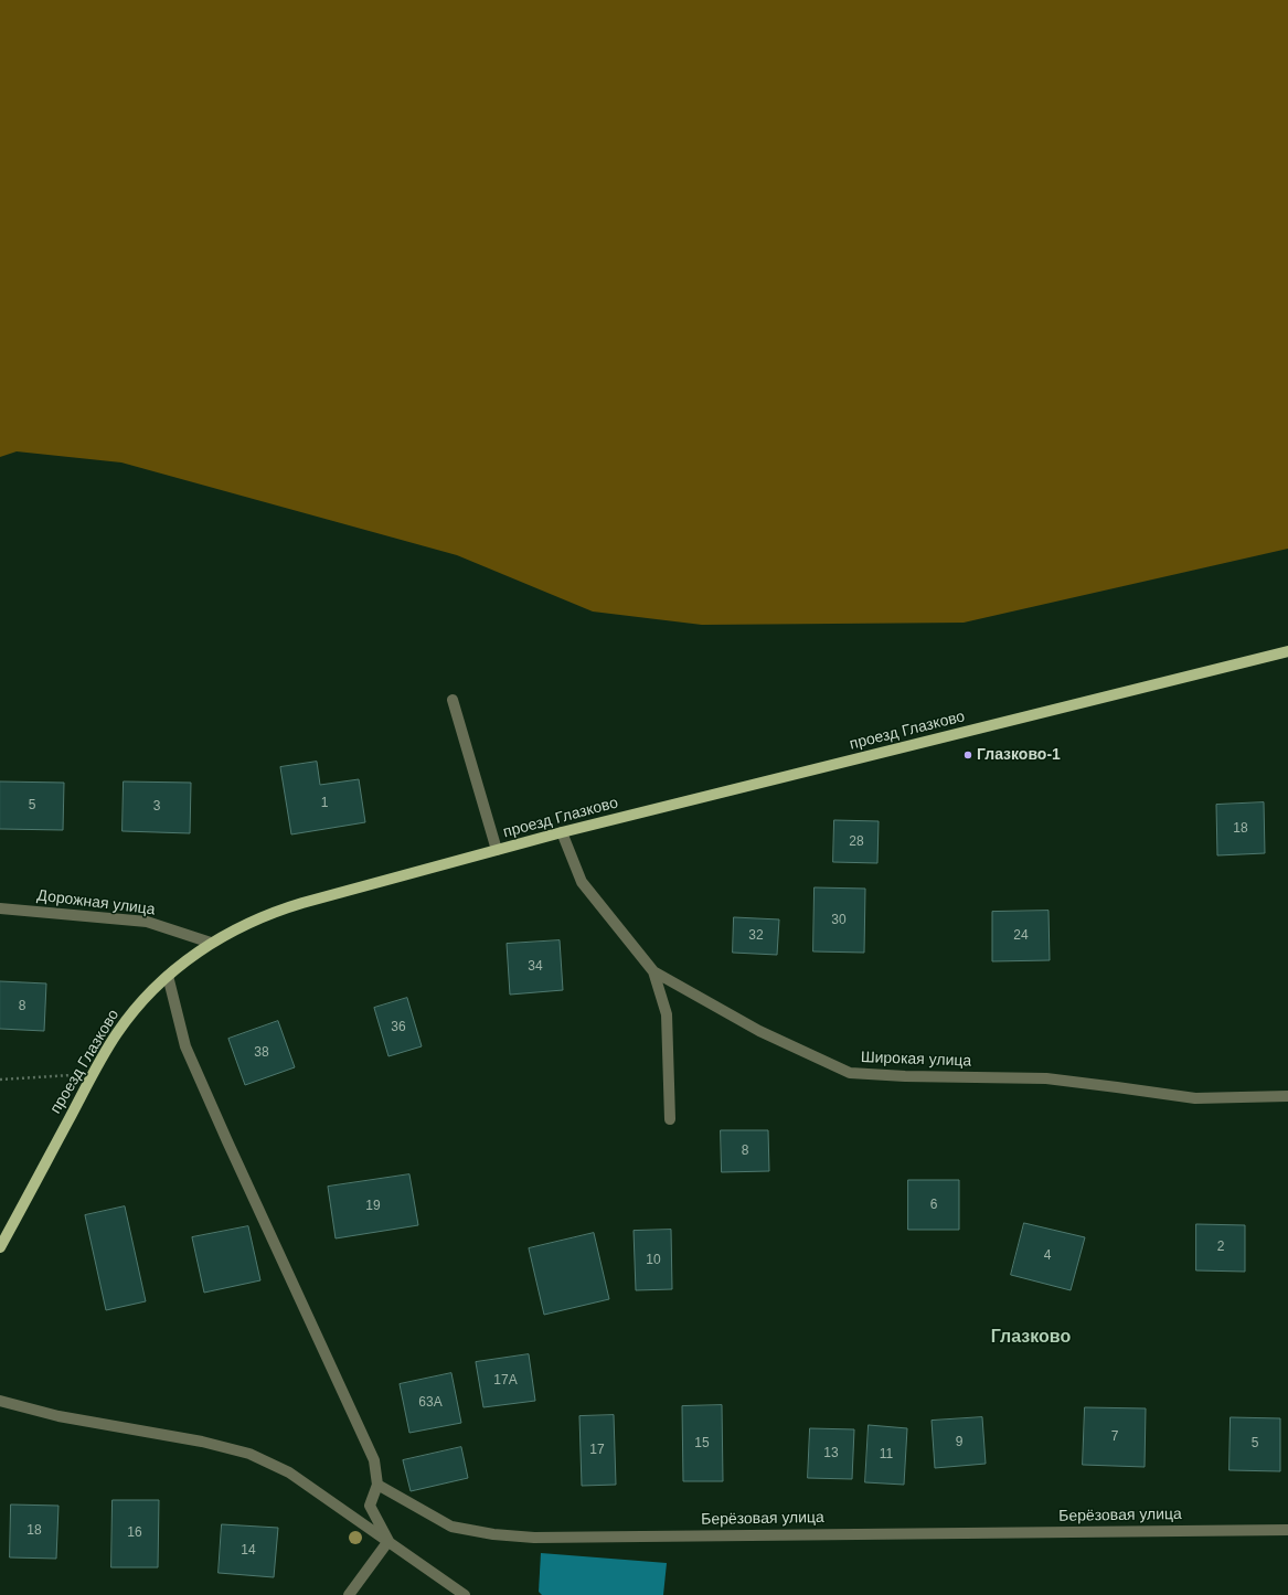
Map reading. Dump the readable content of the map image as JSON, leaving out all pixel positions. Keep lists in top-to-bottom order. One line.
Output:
{"streets":{"main road":["проезд Глазково"],"street":["Дорожная улица","Широкая улица","Берёзовая улица"]},"crossings":[["проезд Глазково","Дорожная улица"],["проезд Глазково","Широкая улица"]],"districts":["Глазково"],"places":["Глазково-1"],"house_numbers":["1","5","3","18","28","30","32","24","34","8","36","38","8","6","19","2","4","10","17А","63А","7","9","15","5","17","13","11","18","16","14"]}
